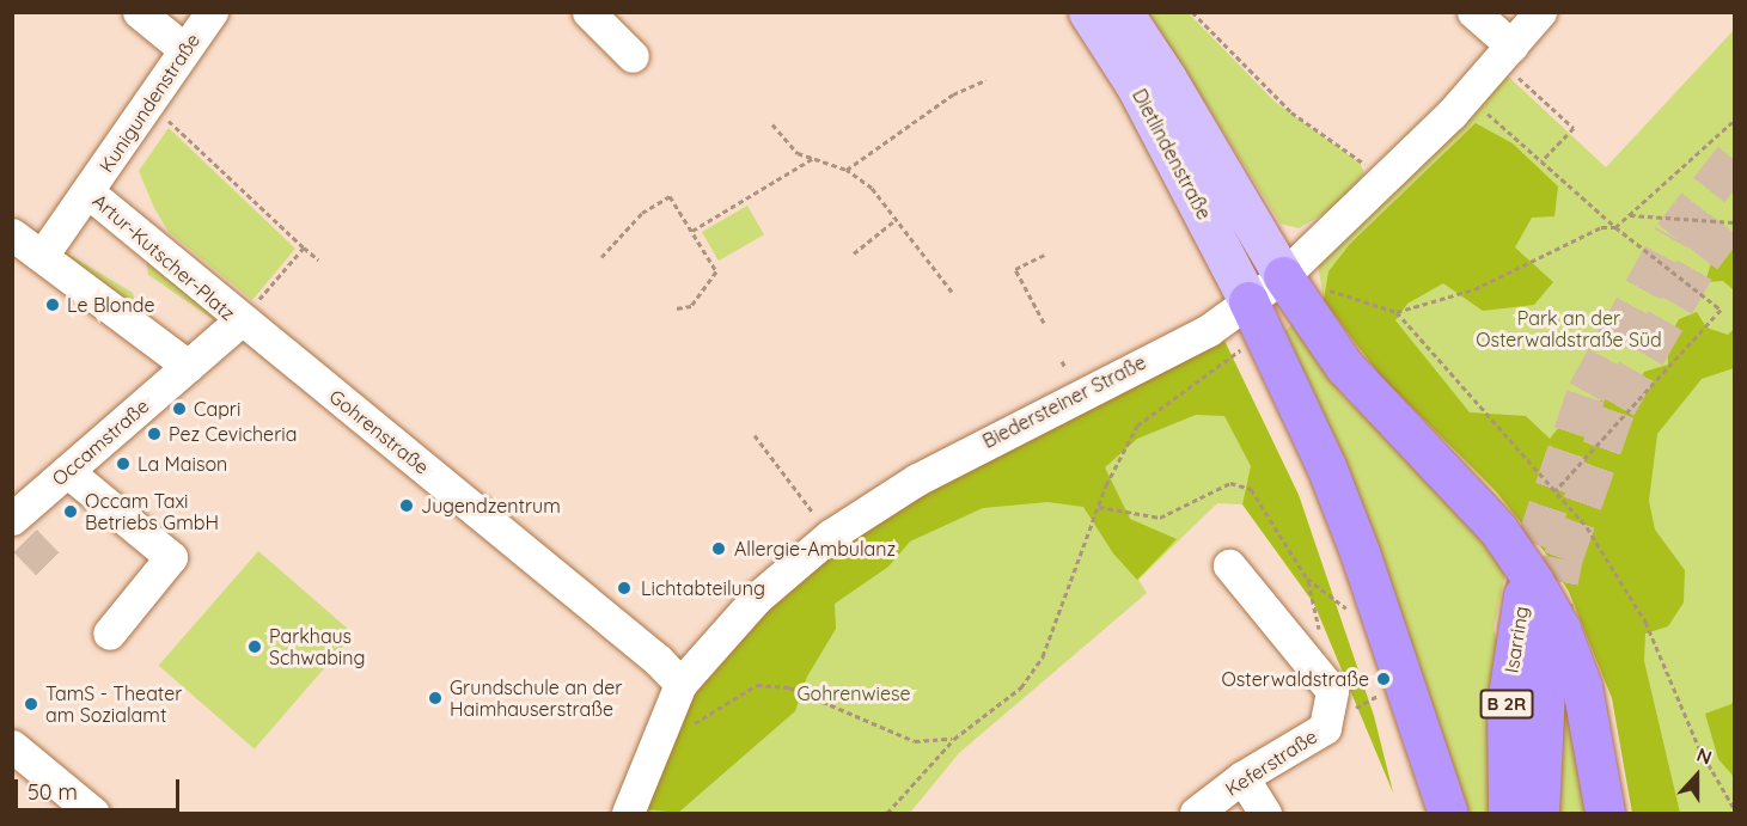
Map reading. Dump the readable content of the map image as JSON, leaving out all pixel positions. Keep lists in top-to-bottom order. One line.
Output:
{"streets":{"highway":["Isarring","B 2R"],"main road":["Dietlindenstraße"],"street":["Kunigundenstraße","Artur-Kutscher-Platz","Biedersteiner Straße","Gohrenstraße","Occamstraße","Keferstraße"]},"crossings":[["Kunigundenstraße","Artur-Kutscher-Platz"],["Dietlindenstraße","Biedersteiner Straße"],["Artur-Kutscher-Platz","Gohrenstraße"],["Artur-Kutscher-Platz","Occamstraße"],["Biedersteiner Straße","Gohrenstraße"]],"parks":["Park an der Osterwaldstraße Süd","Gohrenwiese"],"places":["Le Blonde","Capri","Pez Cevicheria","La Maison","Jugendzentrum","Occam Taxi Betriebs GmbH","Allergie-Ambulanz","Lichtabteilung","Parkhaus Schwabing","Osterwaldstraße","Grundschule an der Haimhauserstraße","TamS - Theater am Sozialamt"],"scale_bar":"50 m","north":"top"}
